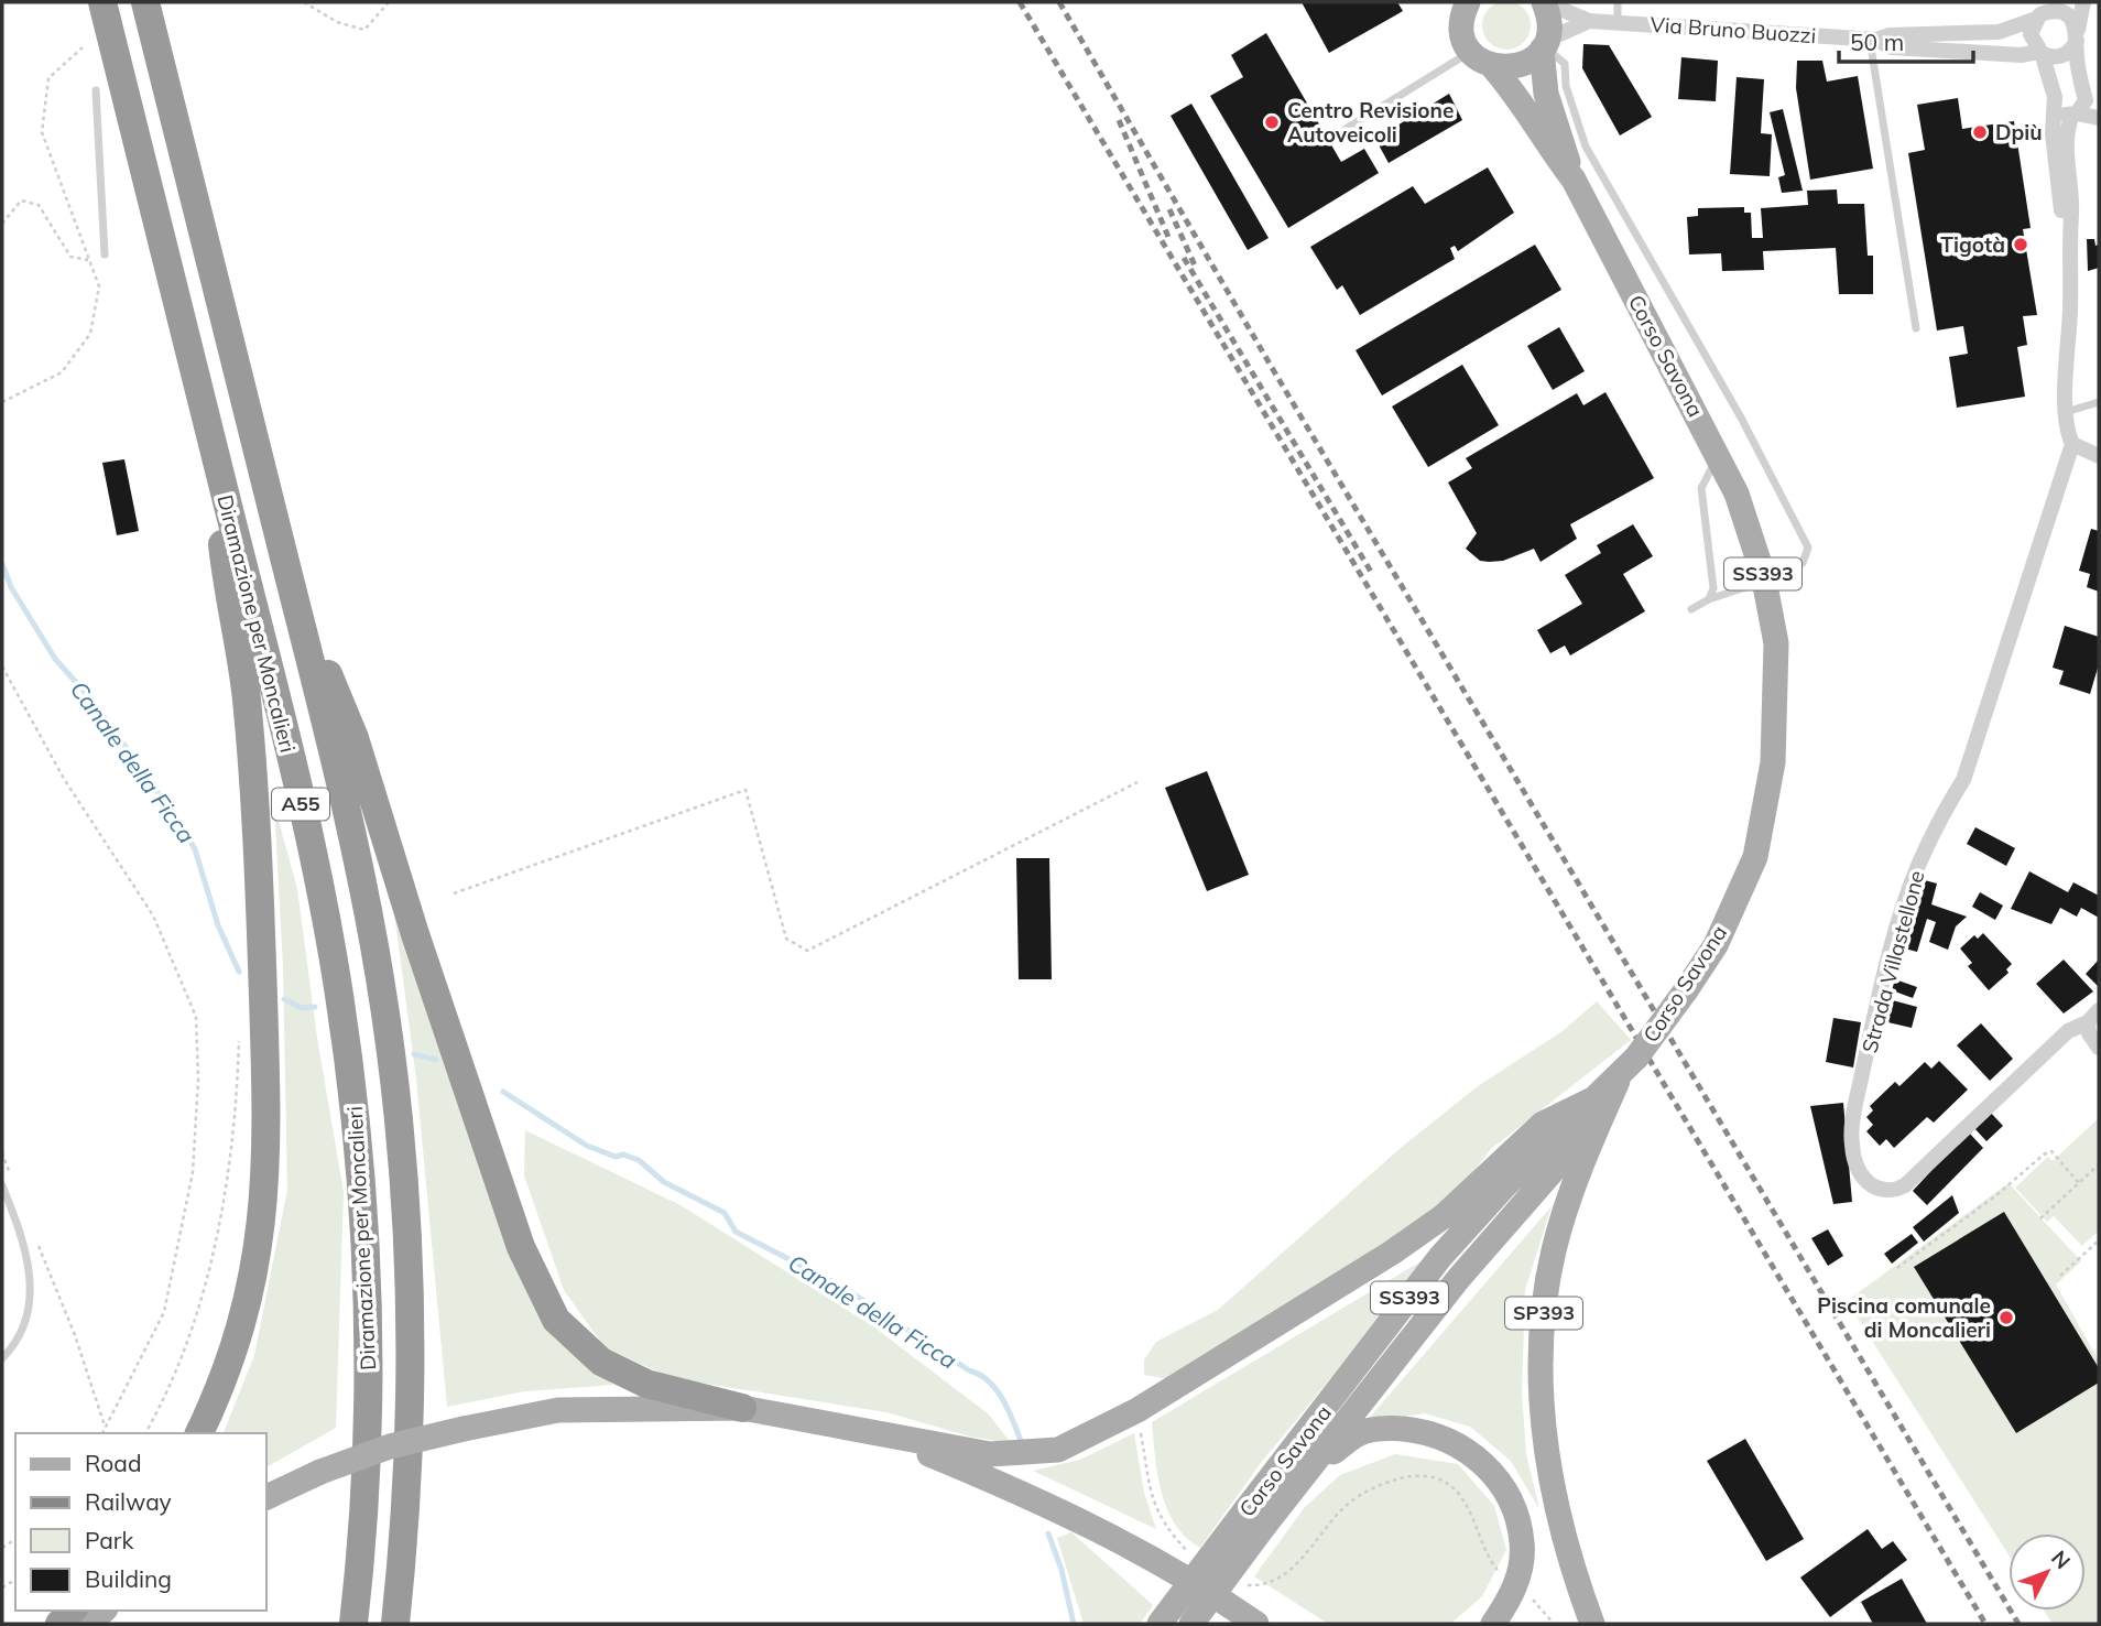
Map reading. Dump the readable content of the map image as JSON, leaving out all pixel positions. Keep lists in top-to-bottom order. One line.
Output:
{"streets":{"highway":["Diramazione per Moncalieri","A55"],"main road":["Corso Savona","SS393","SP393"],"street":["Via Bruno Buozzi","Strada Villastellone"]},"crossings":[["Via Bruno Buozzi","Corso Savona"],["Corso Savona","SP393"]],"water":["Canale della Ficca"],"places":["Centro Revisione Autoveicoli","Dpiù","Tigotà","Piscina comunale di Moncalieri"],"legend":["Road","Railway","Park","Building"],"scale_bar":"50 m","north":"top right"}
